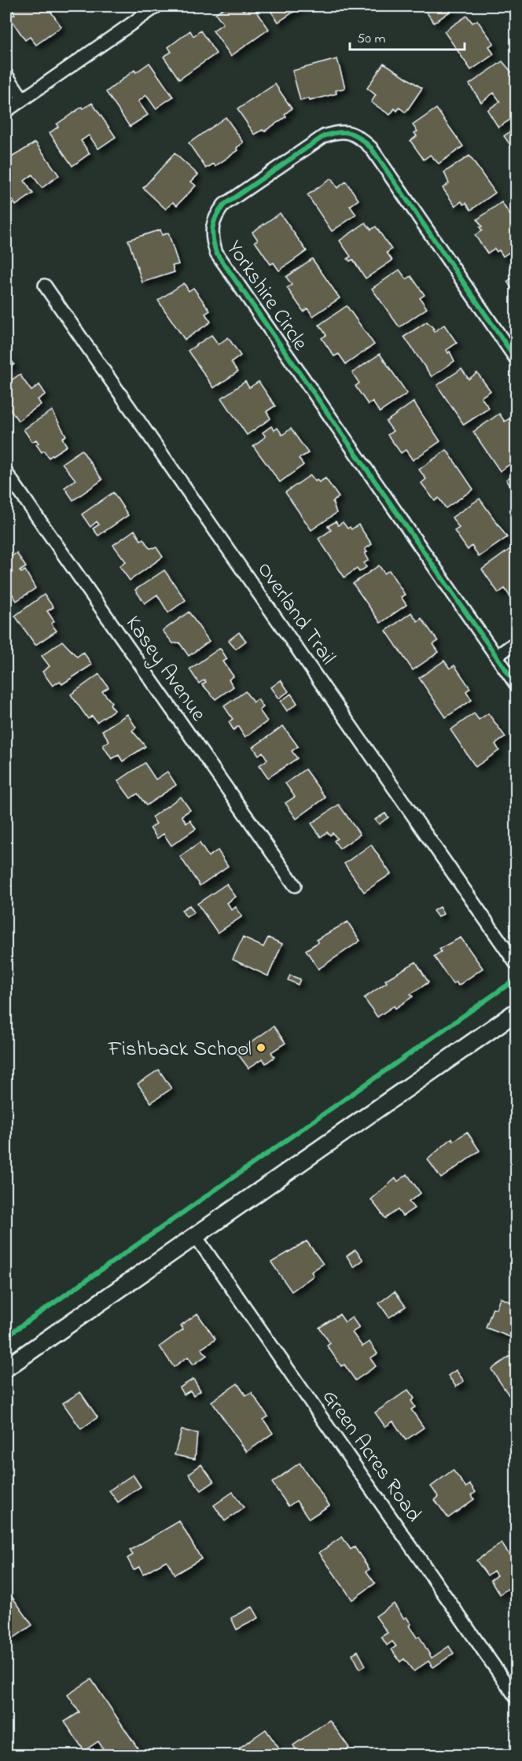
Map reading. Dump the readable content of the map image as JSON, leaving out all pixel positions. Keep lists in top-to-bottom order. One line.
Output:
{"streets":{"street":["Yorkshire Circle","Overland Trail","Kasey Avenue","Green Acres Road"]},"places":["Fishback School"],"scale_bar":"50 m"}
